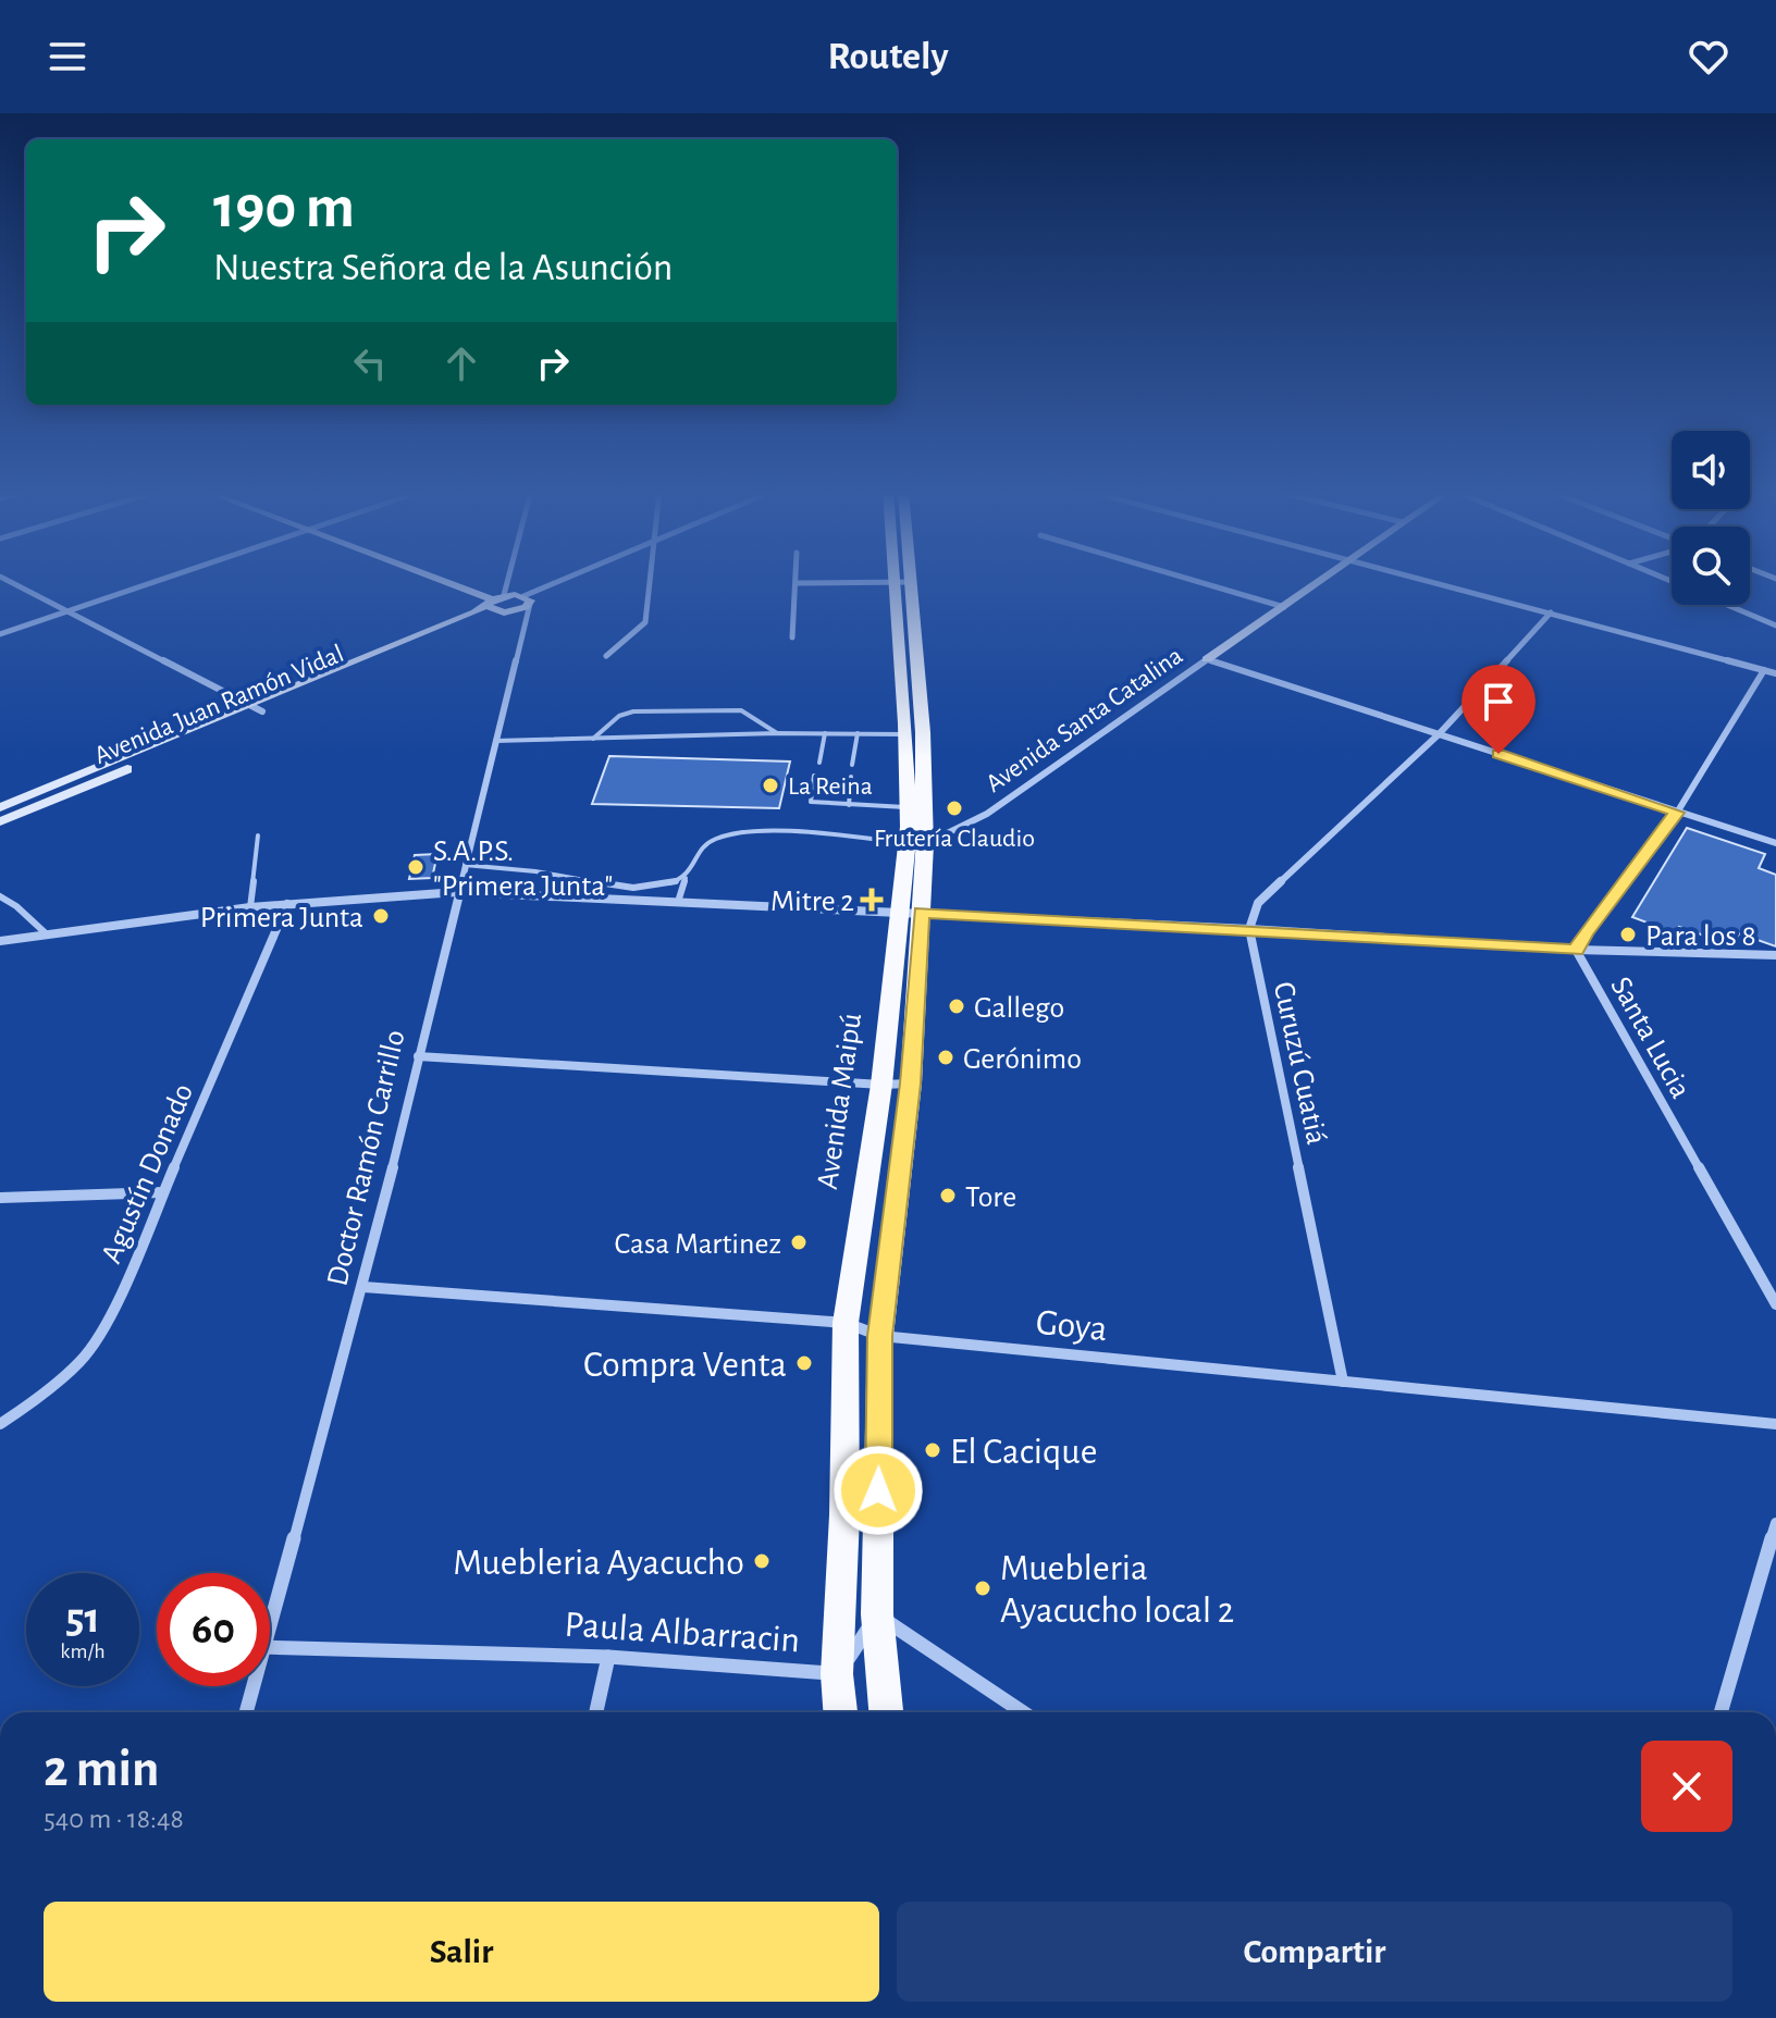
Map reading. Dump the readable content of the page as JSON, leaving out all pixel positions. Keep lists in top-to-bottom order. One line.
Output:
{"streets":{"main road":["Avenida Maipú"],"street":["Avenida Juan Ramón Vidal","Avenida Santa Catalina","Santa Lucia","Curuzú Cuatiá","Doctor Ramón Carrillo","Agustín Donado","Goya","Paula Albarracin"]},"crossings":[["Avenida Juan Ramón Vidal","Doctor Ramón Carrillo"],["Avenida Santa Catalina","Avenida Maipú"],["Curuzú Cuatiá","Goya"],["Avenida Maipú","Goya"],["Avenida Maipú","Paula Albarracin"],["Doctor Ramón Carrillo","Goya"]],"places":{"other":["La Reina","Frutería Claudio","S.A.P.S. \"Primera Junta\"","Primera Junta","Para los 8","Gallego","Gerónimo","Tore","Casa Martinez","Compra Venta","El Cacique","Muebleria Ayacucho","Muebleria Ayacucho local 2"],"health":["Mitre 2"]},"page":{"header":"Routely","turn":["190 m","Nuestra Señora de la Asunción"],"speed":"51 km/h","limit":"60","heading":["2 min","540 m · 18:48"],"buttons":["Salir","Compartir"]}}
